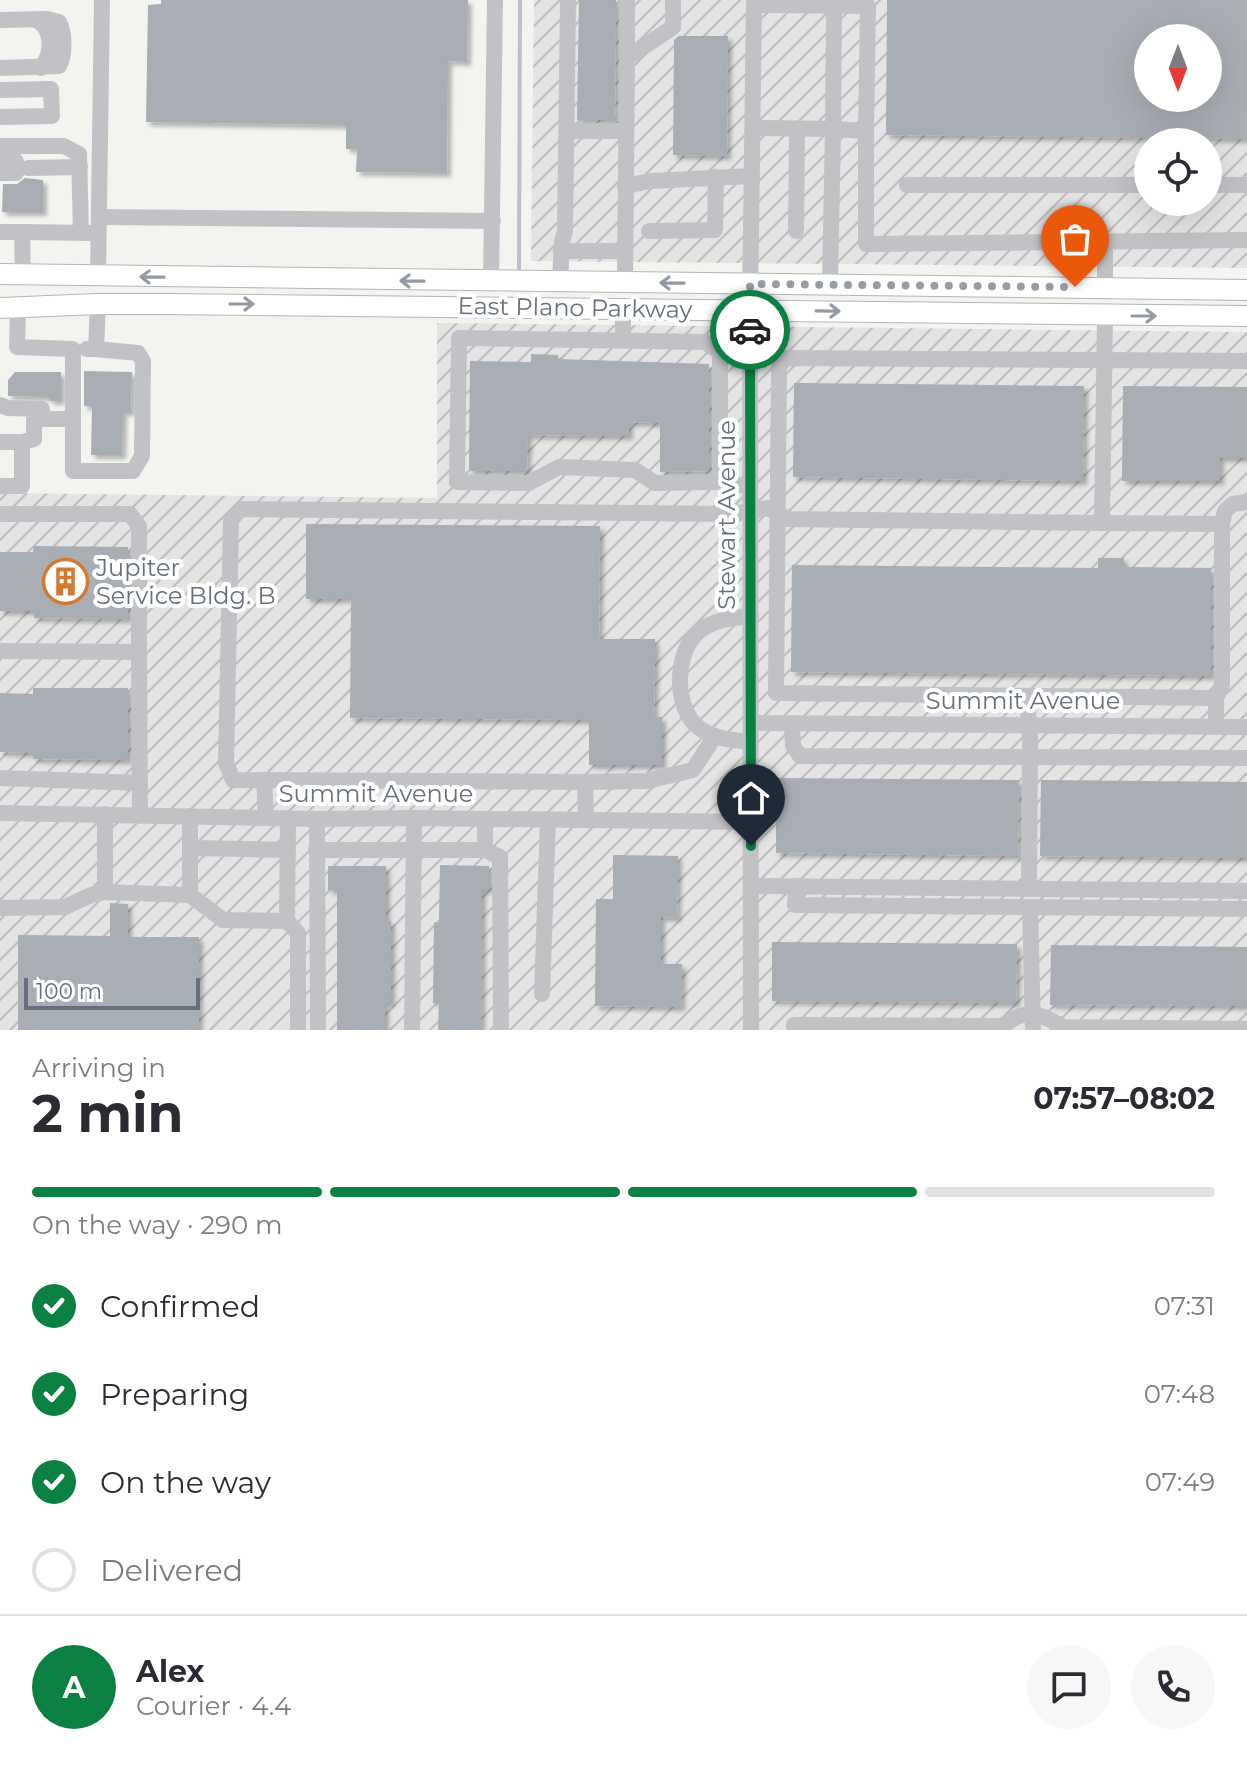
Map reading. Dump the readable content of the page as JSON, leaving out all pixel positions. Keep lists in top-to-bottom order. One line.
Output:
{"streets":{"main road":["East Plano Parkway"],"street":["Stewart Avenue","Summit Avenue"]},"crossings":[["East Plano Parkway","Stewart Avenue"],["Stewart Avenue","Summit Avenue"]],"places":{"building":["Jupiter Service Bldg. B"]},"scale_bar":"100 m","north":"bottom","page":{"scale":"100 m","heading":["2 min","Arriving in","07:57–08:02"],"panel":["Alex","Courier · 4.4"],"bar":"On the way · 290 m","list":[["Confirmed","07:31"],["Preparing","07:48"],["On the way","07:49"],"Delivered"],"round":"A"}}
